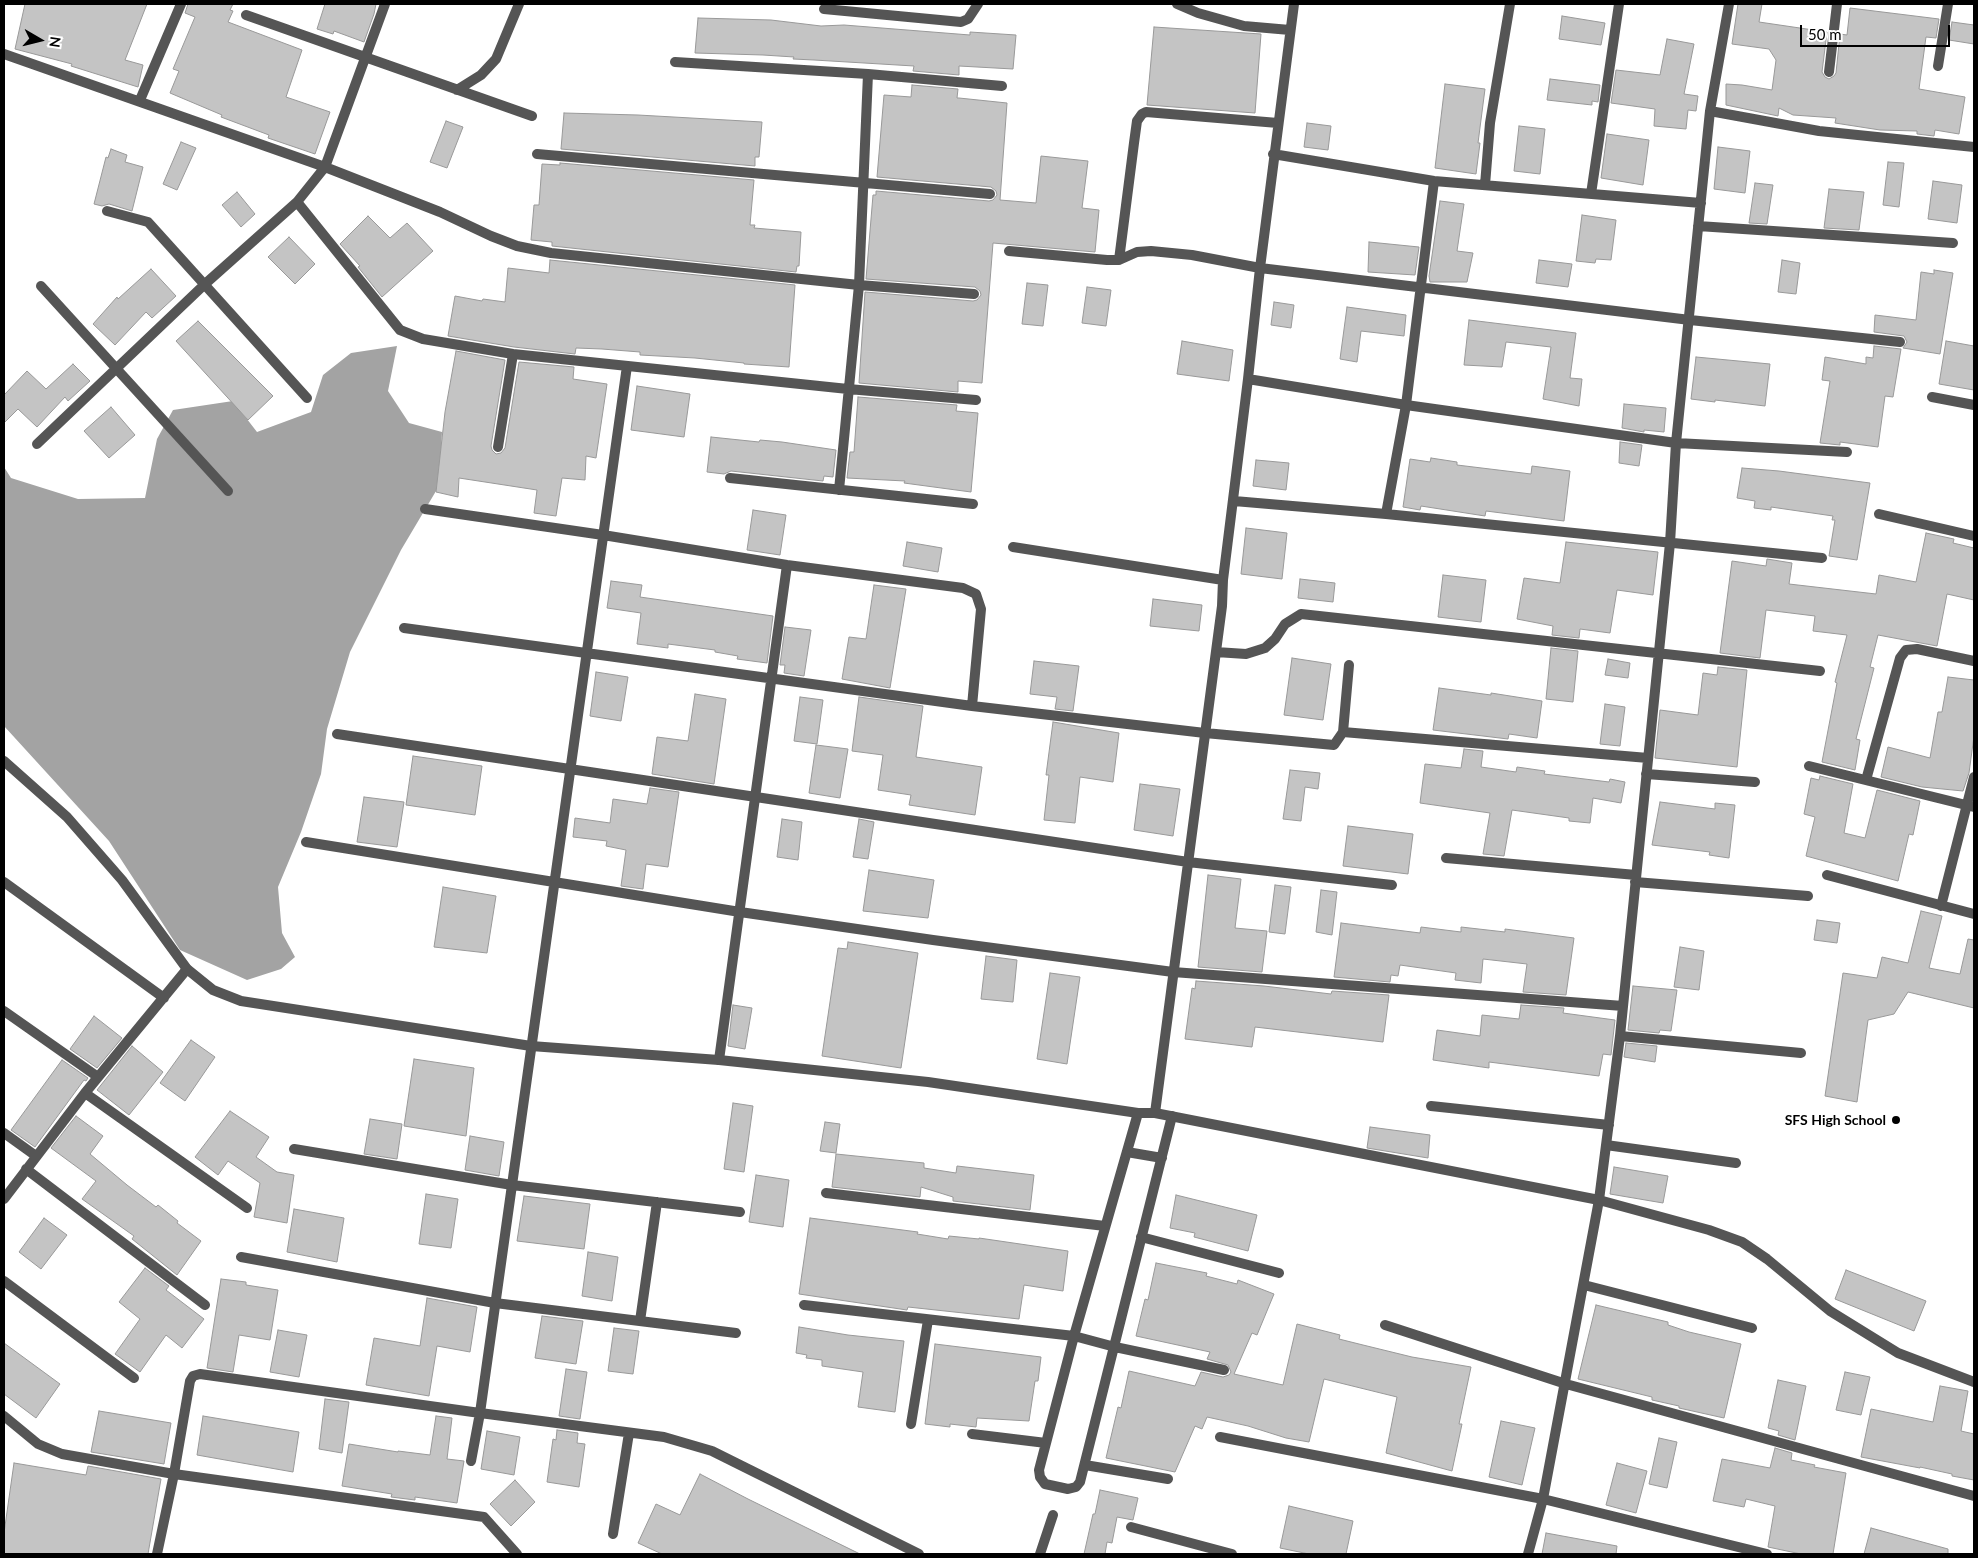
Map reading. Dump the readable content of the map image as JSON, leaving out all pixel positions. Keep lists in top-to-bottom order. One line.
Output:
{"places":["SFS High School"],"scale_bar":"50 m","north":"right"}
